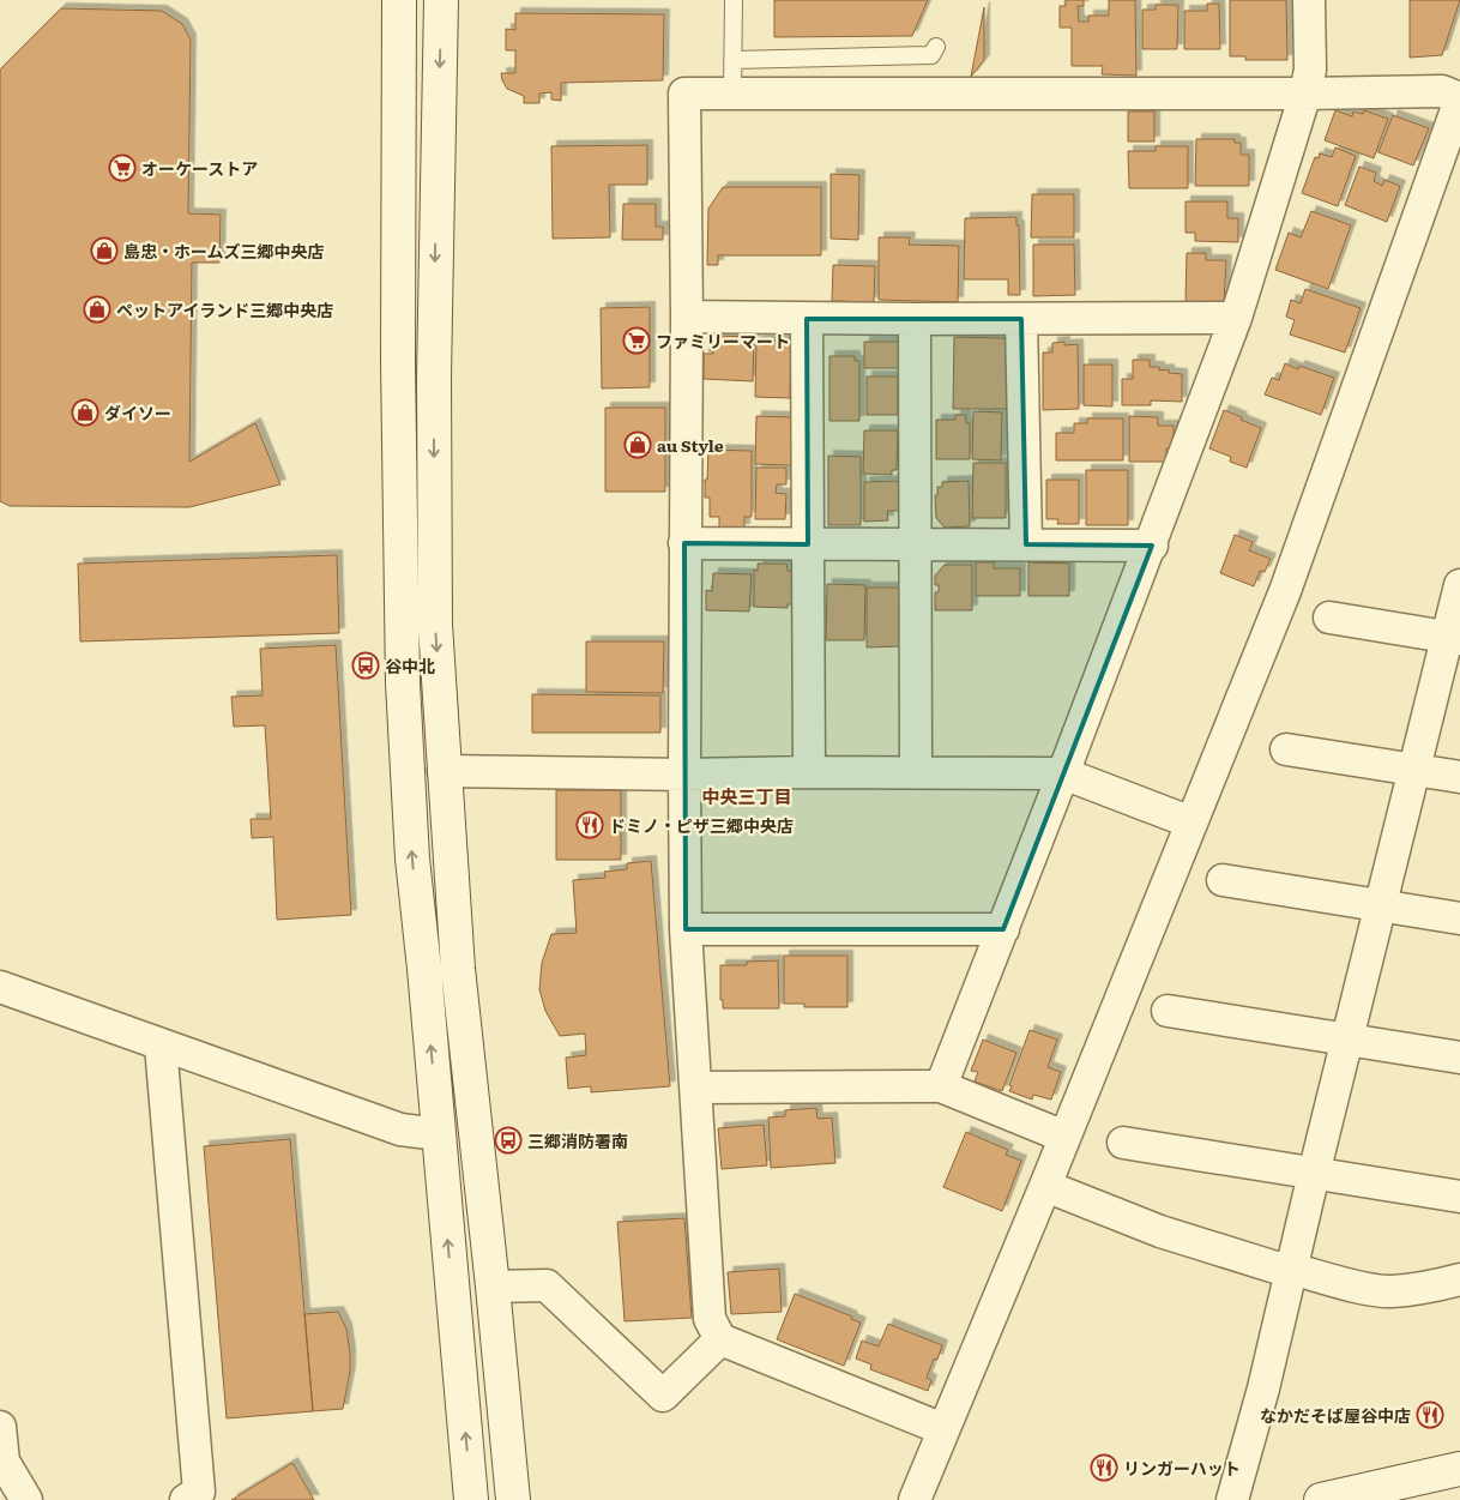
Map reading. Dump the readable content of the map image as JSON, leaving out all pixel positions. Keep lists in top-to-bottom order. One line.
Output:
{"districts":["中央三丁目"],"places":{"supermarket":["オーケーストア","ファミリーマート"],"shop":["島忠・ホームズ三郷中央店","ペットアイランド三郷中央店","ダイソー","au Style"],"bus stop":["谷中北","三郷消防署南"],"restaurant":["ドミノ・ピザ三郷中央店","なかだそば屋谷中店","リンガーハット"]}}
